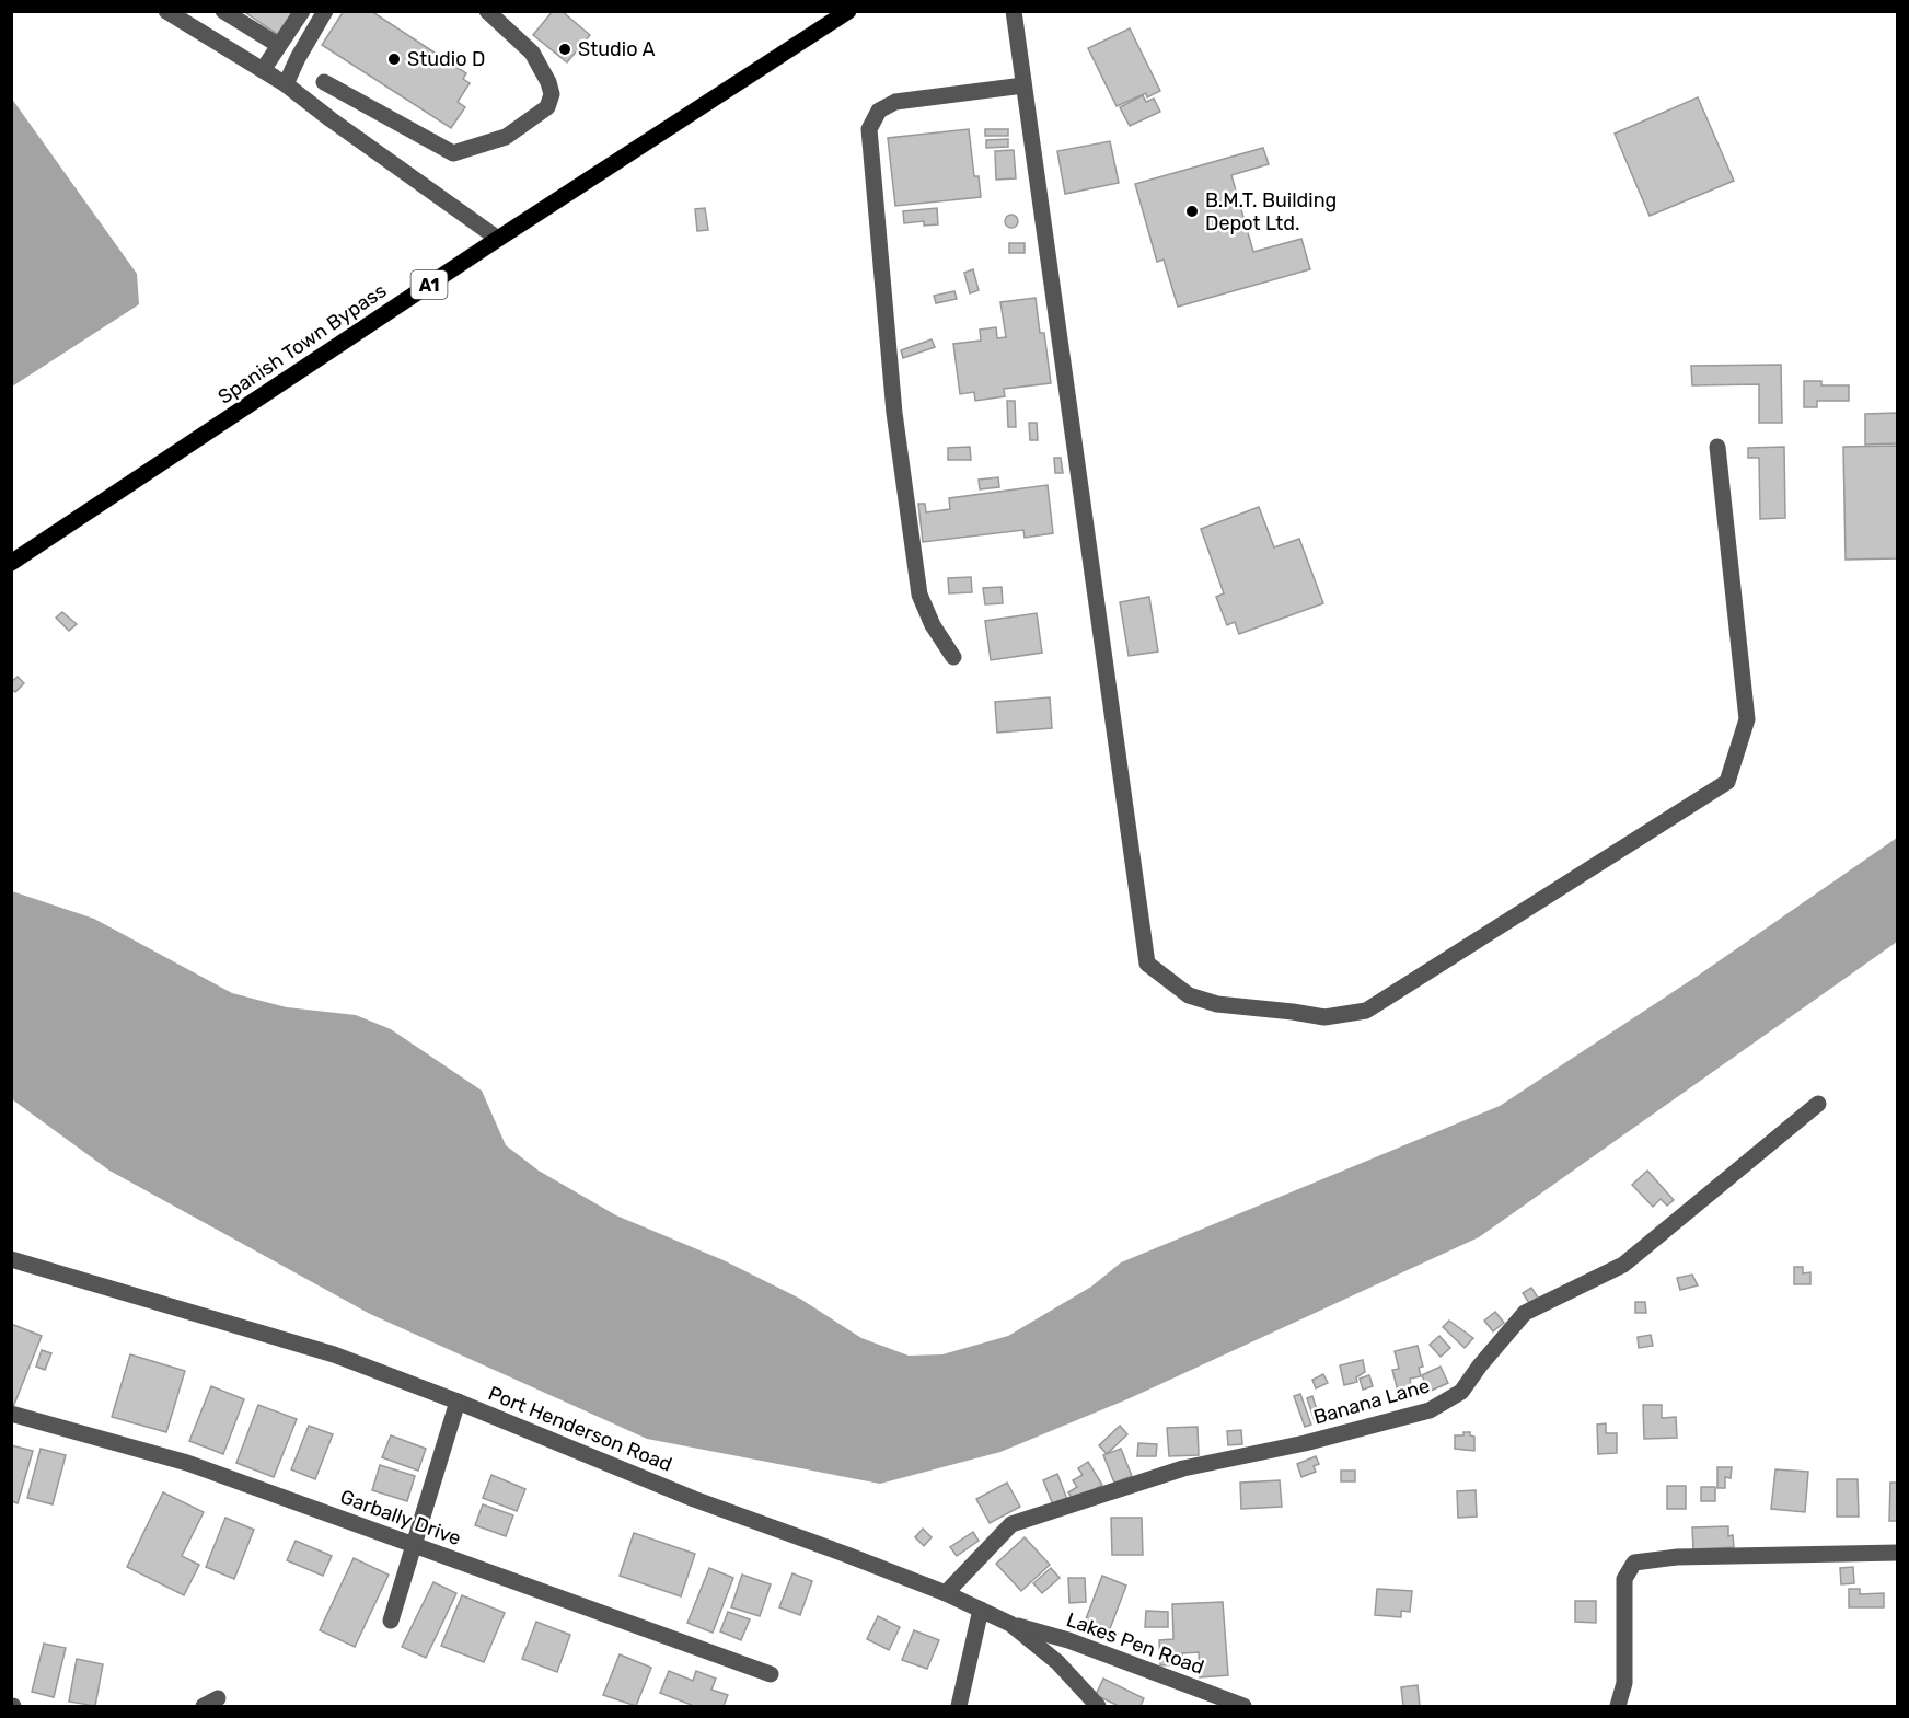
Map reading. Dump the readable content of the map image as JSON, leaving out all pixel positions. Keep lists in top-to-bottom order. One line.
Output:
{"streets":{"main road":["A1","Spanish Town Bypass"],"street":["Banana Lane","Port Henderson Road","Garbally Drive","Lakes Pen Road"]},"crossings":[["Banana Lane","Port Henderson Road"],["Port Henderson Road","Lakes Pen Road"]],"places":["Studio A","Studio D","B.M.T. Building Depot Ltd."]}
